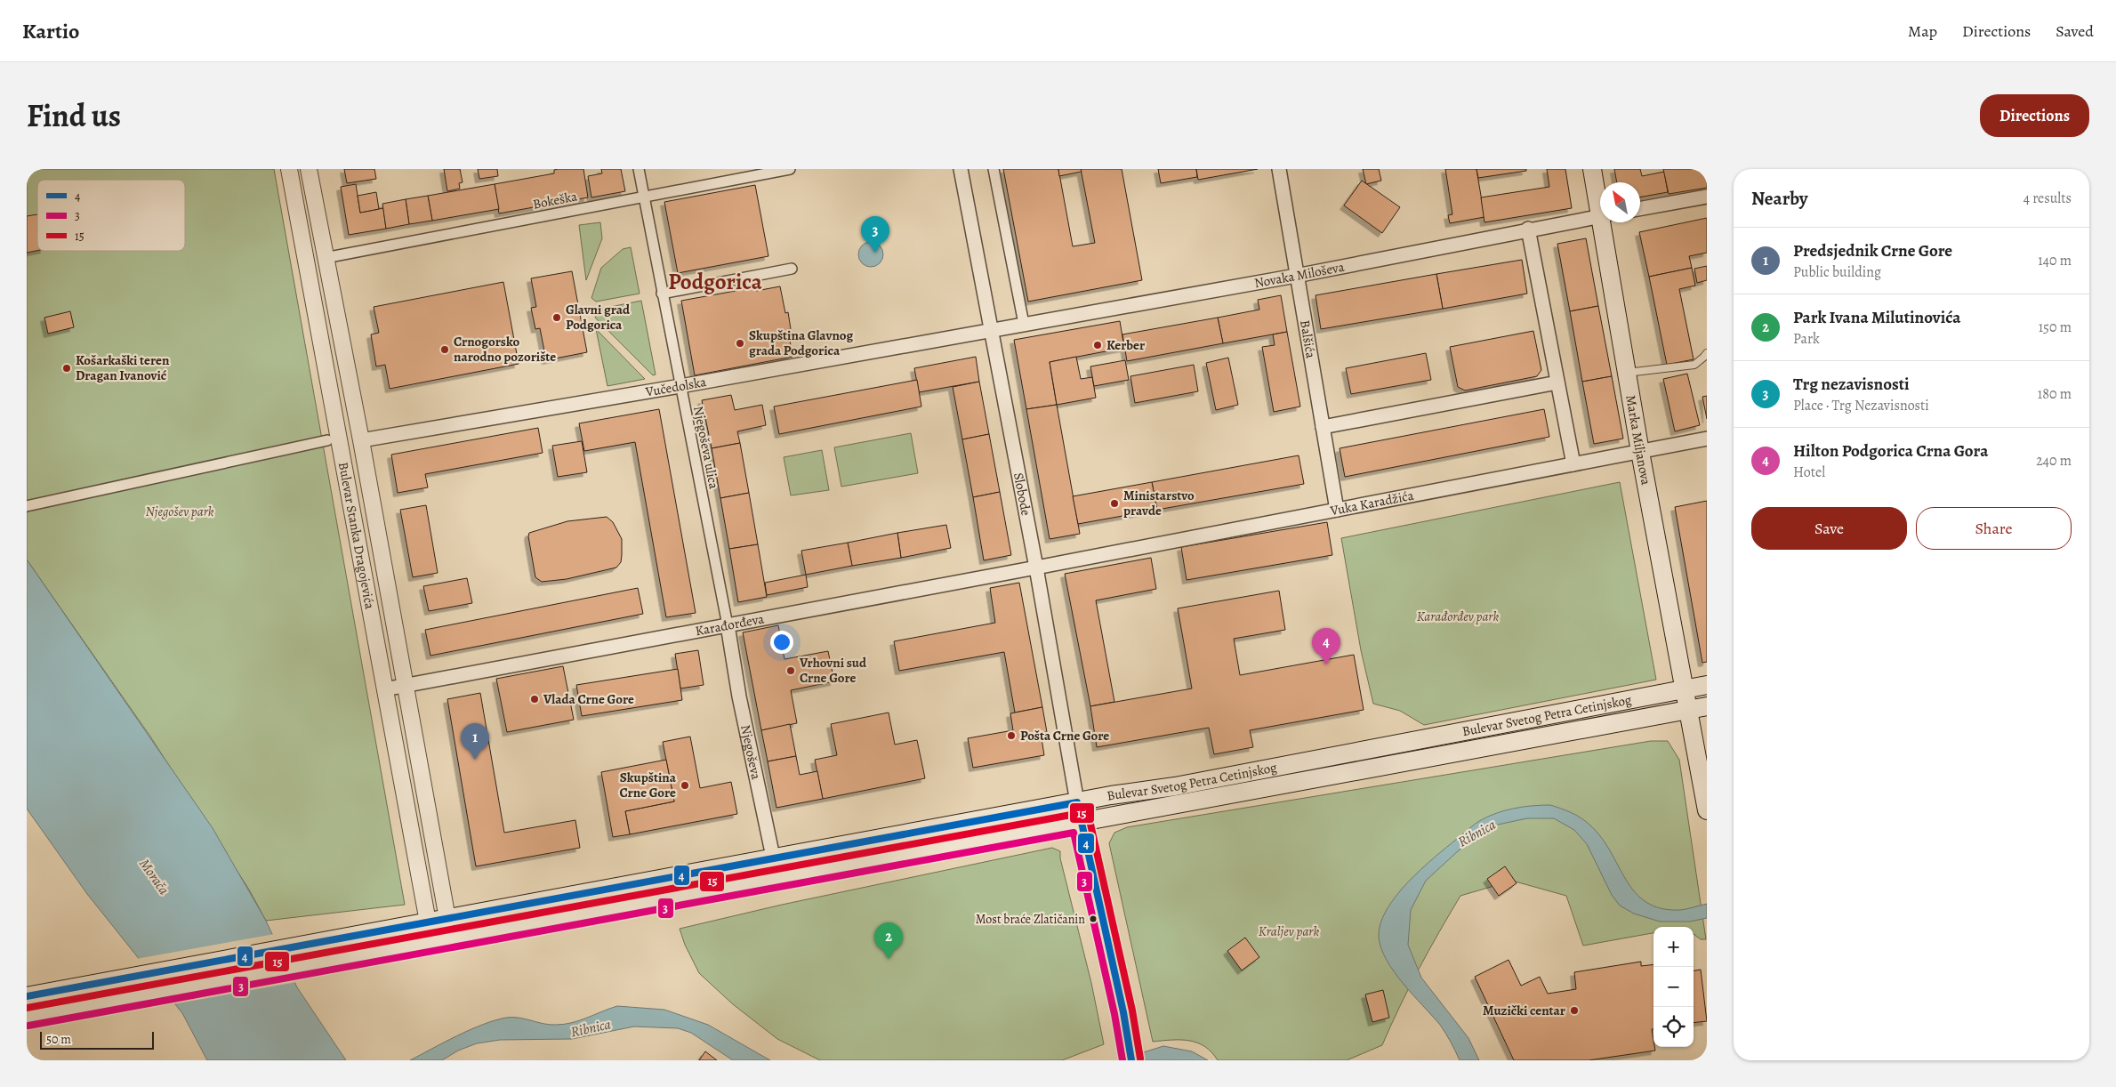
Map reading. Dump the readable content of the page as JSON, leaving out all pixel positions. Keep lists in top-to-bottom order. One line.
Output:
{"streets":{"main road":["Marka Miljanova","Bulevar Svetog Petra Cetinjskog"],"street":["Bokeška","Novaka Miloševa","Balšića","Vučedolska","Njegoševa ulica","Slobode","Vuka Karadžića","Bulevar Stanka Dragojevića","Karađorđeva","Njegoševa"]},"crossings":[["Bokeška","Njegoševa ulica"],["Bokeška","Bulevar Stanka Dragojevića"],["Novaka Miloševa","Balšića"],["Novaka Miloševa","Vučedolska"],["Novaka Miloševa","Slobode"],["Balšića","Vuka Karadžića"],["Vučedolska","Njegoševa ulica"],["Vučedolska","Slobode"],["Vučedolska","Bulevar Stanka Dragojevića"],["Marka Miljanova","Vuka Karadžića"],["Marka Miljanova","Bulevar Svetog Petra Cetinjskog"],["Njegoševa ulica","Karađorđeva"],["Njegoševa ulica","Njegoševa"],["Slobode","Vuka Karadžića"],["Slobode","Karađorđeva"],["Slobode","Bulevar Svetog Petra Cetinjskog"],["Vuka Karadžića","Karađorđeva"],["Bulevar Stanka Dragojevića","Karađorđeva"],["Bulevar Stanka Dragojevića","Bulevar Svetog Petra Cetinjskog"],["Karađorđeva","Njegoševa"],["Bulevar Svetog Petra Cetinjskog","Njegoševa"]],"districts":["Podgorica"],"water":["Ribnica","Morača"],"parks":["Njegošev park","Karađorđev park","Kraljev park"],"places":["Glavni grad Podgorica","Skupština Glavnog grada Podgorica","Kerber","Crnogorsko narodno pozorište","Košarkaški teren Dragan Ivanović","Ministarstvo pravde","Vrhovni sud Crne Gore","Vlada Crne Gore","Pošta Crne Gore","Skupština Crne Gore","Most braće Zlatičanin","Muzički centar"],"lines":["transit line 4","transit line 15","transit line 3"],"legend":["4","3","15"],"scale_bar":"50 m","north":"top left","page":{"header":"Kartio","nav":["Map","Directions","Saved"],"title":"Find us","buttons":["Directions",["Save","Share"]],"heading":["Nearby","4 results"],"pins":["3","4","1","2"],"list":[{"mark":"1","name":"Predsjednik Crne Gore","note":"Public building","value":"140 m"},{"mark":"2","name":"Park Ivana Milutinovića","note":"Park","value":"150 m"},{"mark":"3","name":"Trg nezavisnosti","note":"Place · Trg Nezavisnosti","value":"180 m"},{"mark":"4","name":"Hilton Podgorica Crna Gora","note":"Hotel","value":"240 m"}],"map_buttons":["+","−"],"scale":"50 m"}}
